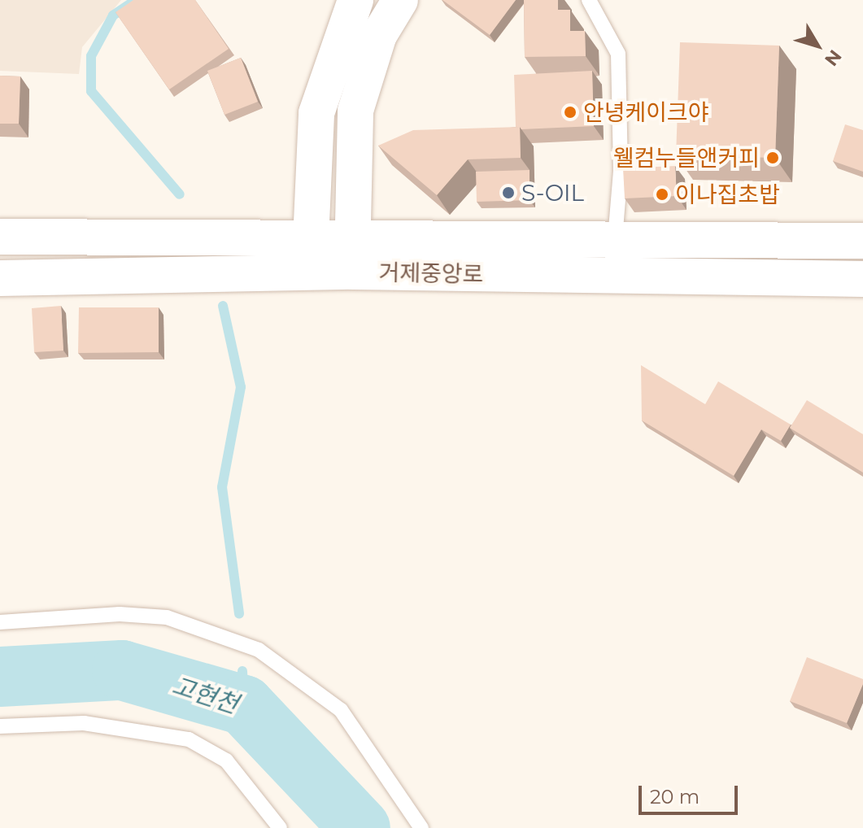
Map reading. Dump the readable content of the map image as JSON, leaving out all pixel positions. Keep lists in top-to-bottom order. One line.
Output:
{"streets":{"main road":["거제중앙로"]},"water":["고현천"],"places":["안녕케이크야","웰컴누들앤커피","S-OIL","이나집초밥"],"scale_bar":"20 m","north":"bottom right"}
